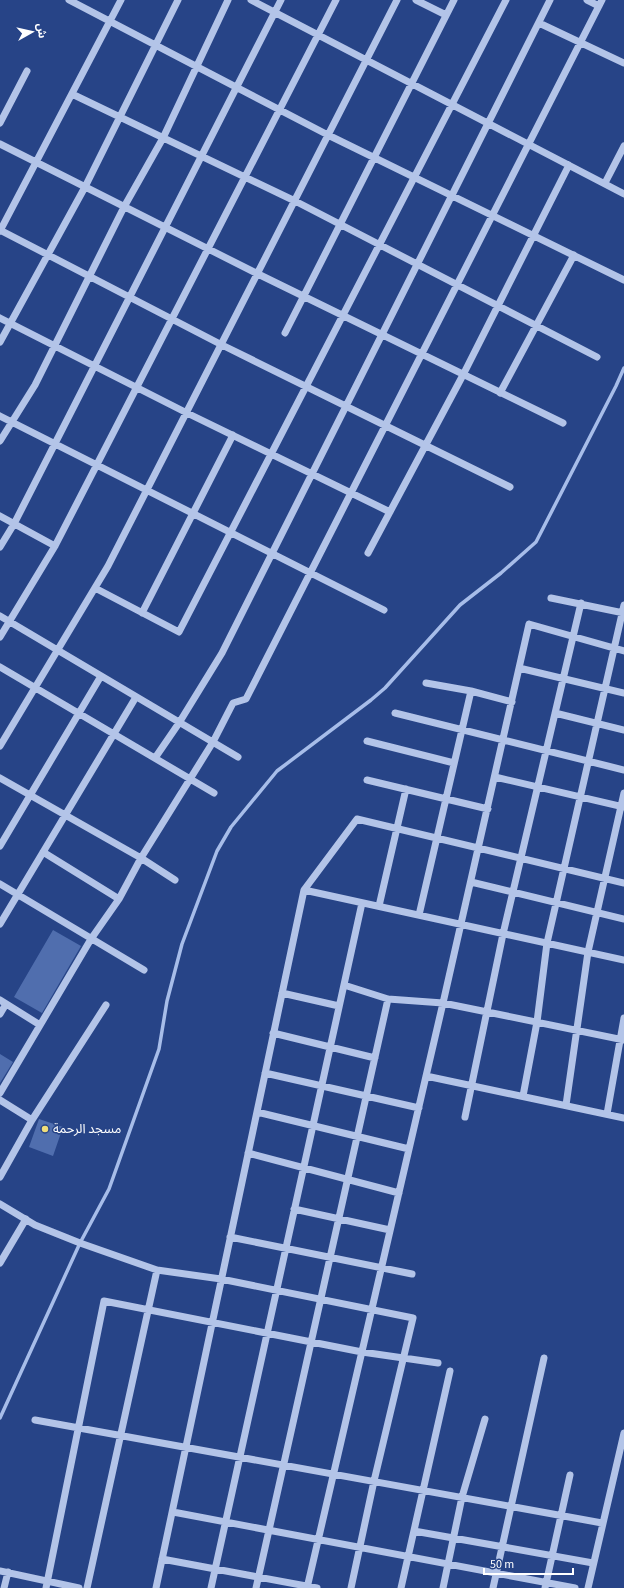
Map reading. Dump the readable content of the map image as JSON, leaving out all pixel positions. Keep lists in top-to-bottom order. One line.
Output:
{"places":["مسجد الرحمة"],"scale_bar":"50 m","north":"right"}
